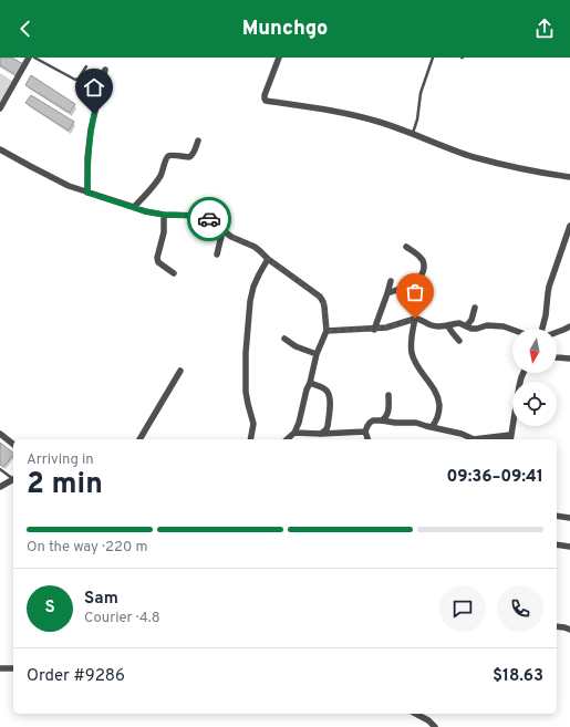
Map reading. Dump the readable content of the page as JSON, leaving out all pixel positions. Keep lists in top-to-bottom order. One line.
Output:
{"north":"bottom","page":{"header":"Munchgo","heading":["2 min","Arriving in","09:36–09:41"],"panel":["Sam","Courier · 4.8","Order #9286","$18.63"],"bar":"On the way · 220 m","round":"S"}}
